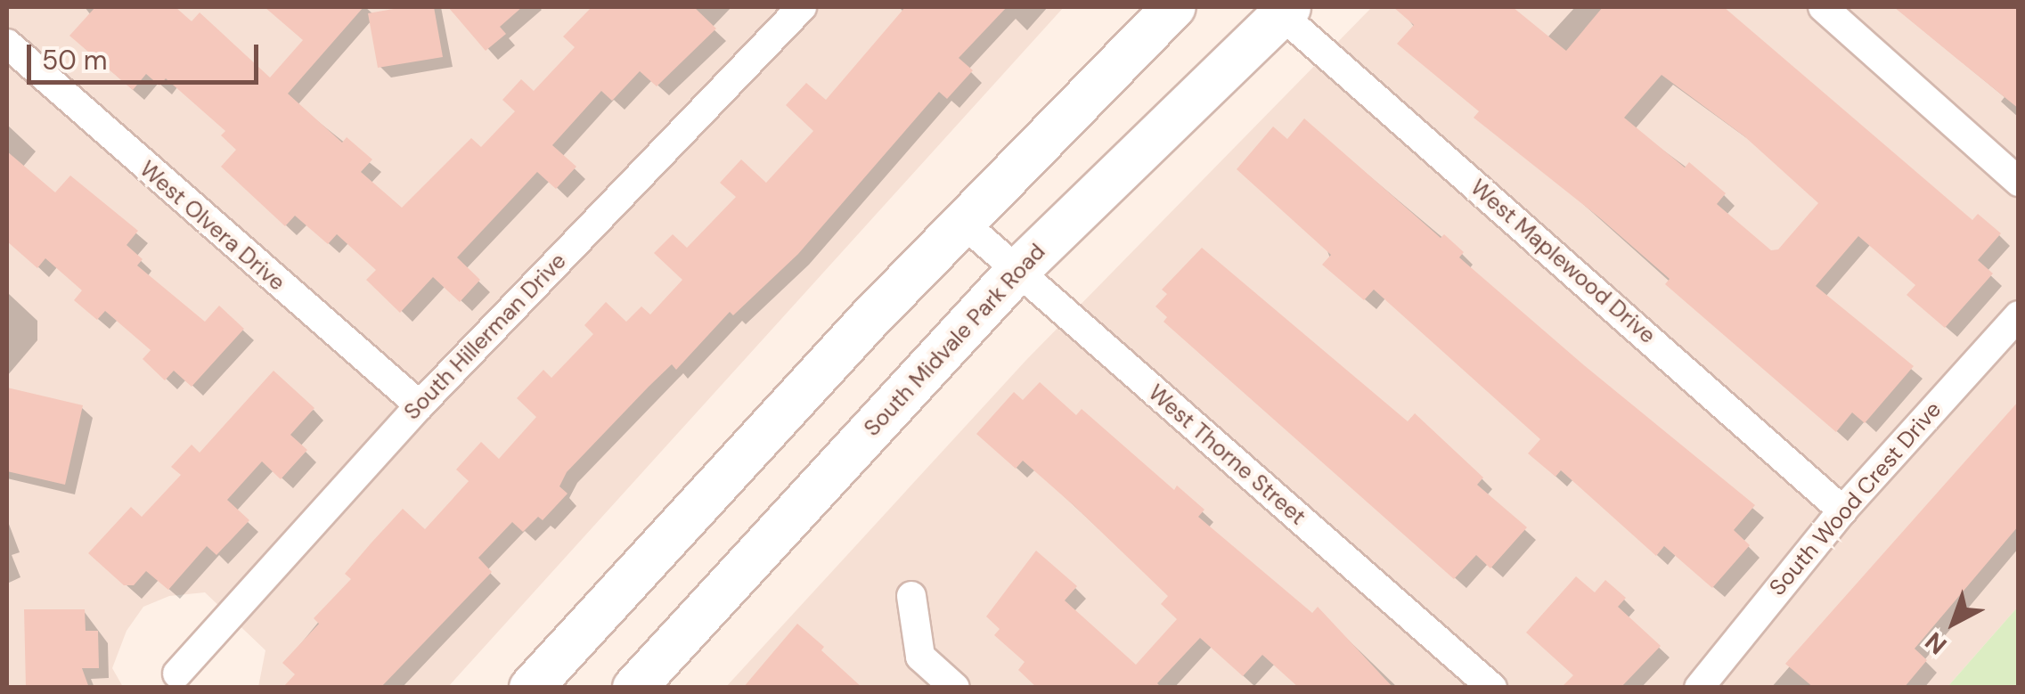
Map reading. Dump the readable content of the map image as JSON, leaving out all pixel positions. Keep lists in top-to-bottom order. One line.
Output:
{"streets":{"main road":["South Midvale Park Road"],"street":["West Olvera Drive","West Maplewood Drive","South Hillerman Drive","West Thorne Street","South Wood Crest Drive"]},"crossings":[["West Olvera Drive","South Hillerman Drive"],["West Maplewood Drive","South Midvale Park Road"],["West Maplewood Drive","South Wood Crest Drive"],["South Midvale Park Road","West Thorne Street"]],"scale_bar":"50 m","north":"bottom left"}
